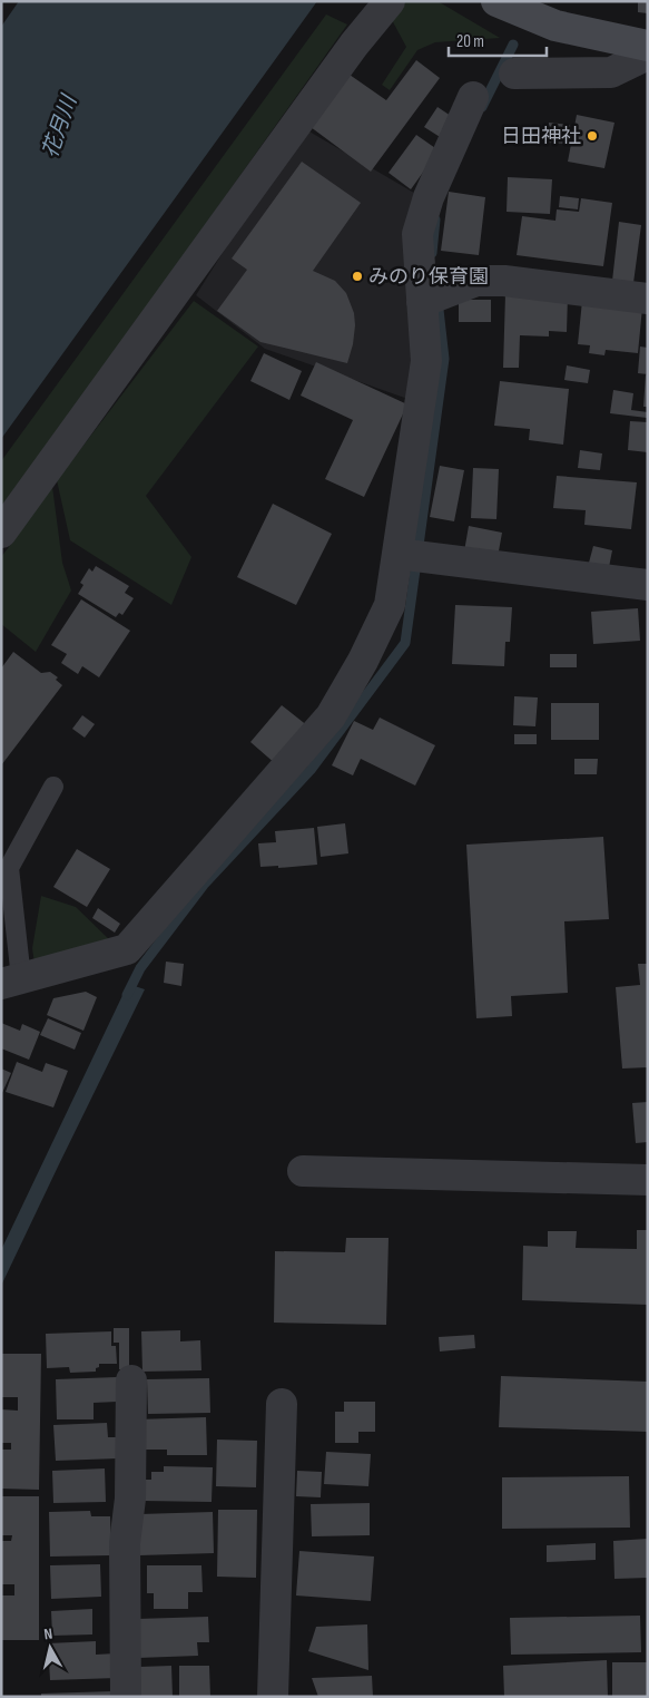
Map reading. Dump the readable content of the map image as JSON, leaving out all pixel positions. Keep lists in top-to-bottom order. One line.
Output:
{"water":["花月川"],"places":["日田神社","みのり保育園"],"scale_bar":"20 m","north":"top"}
